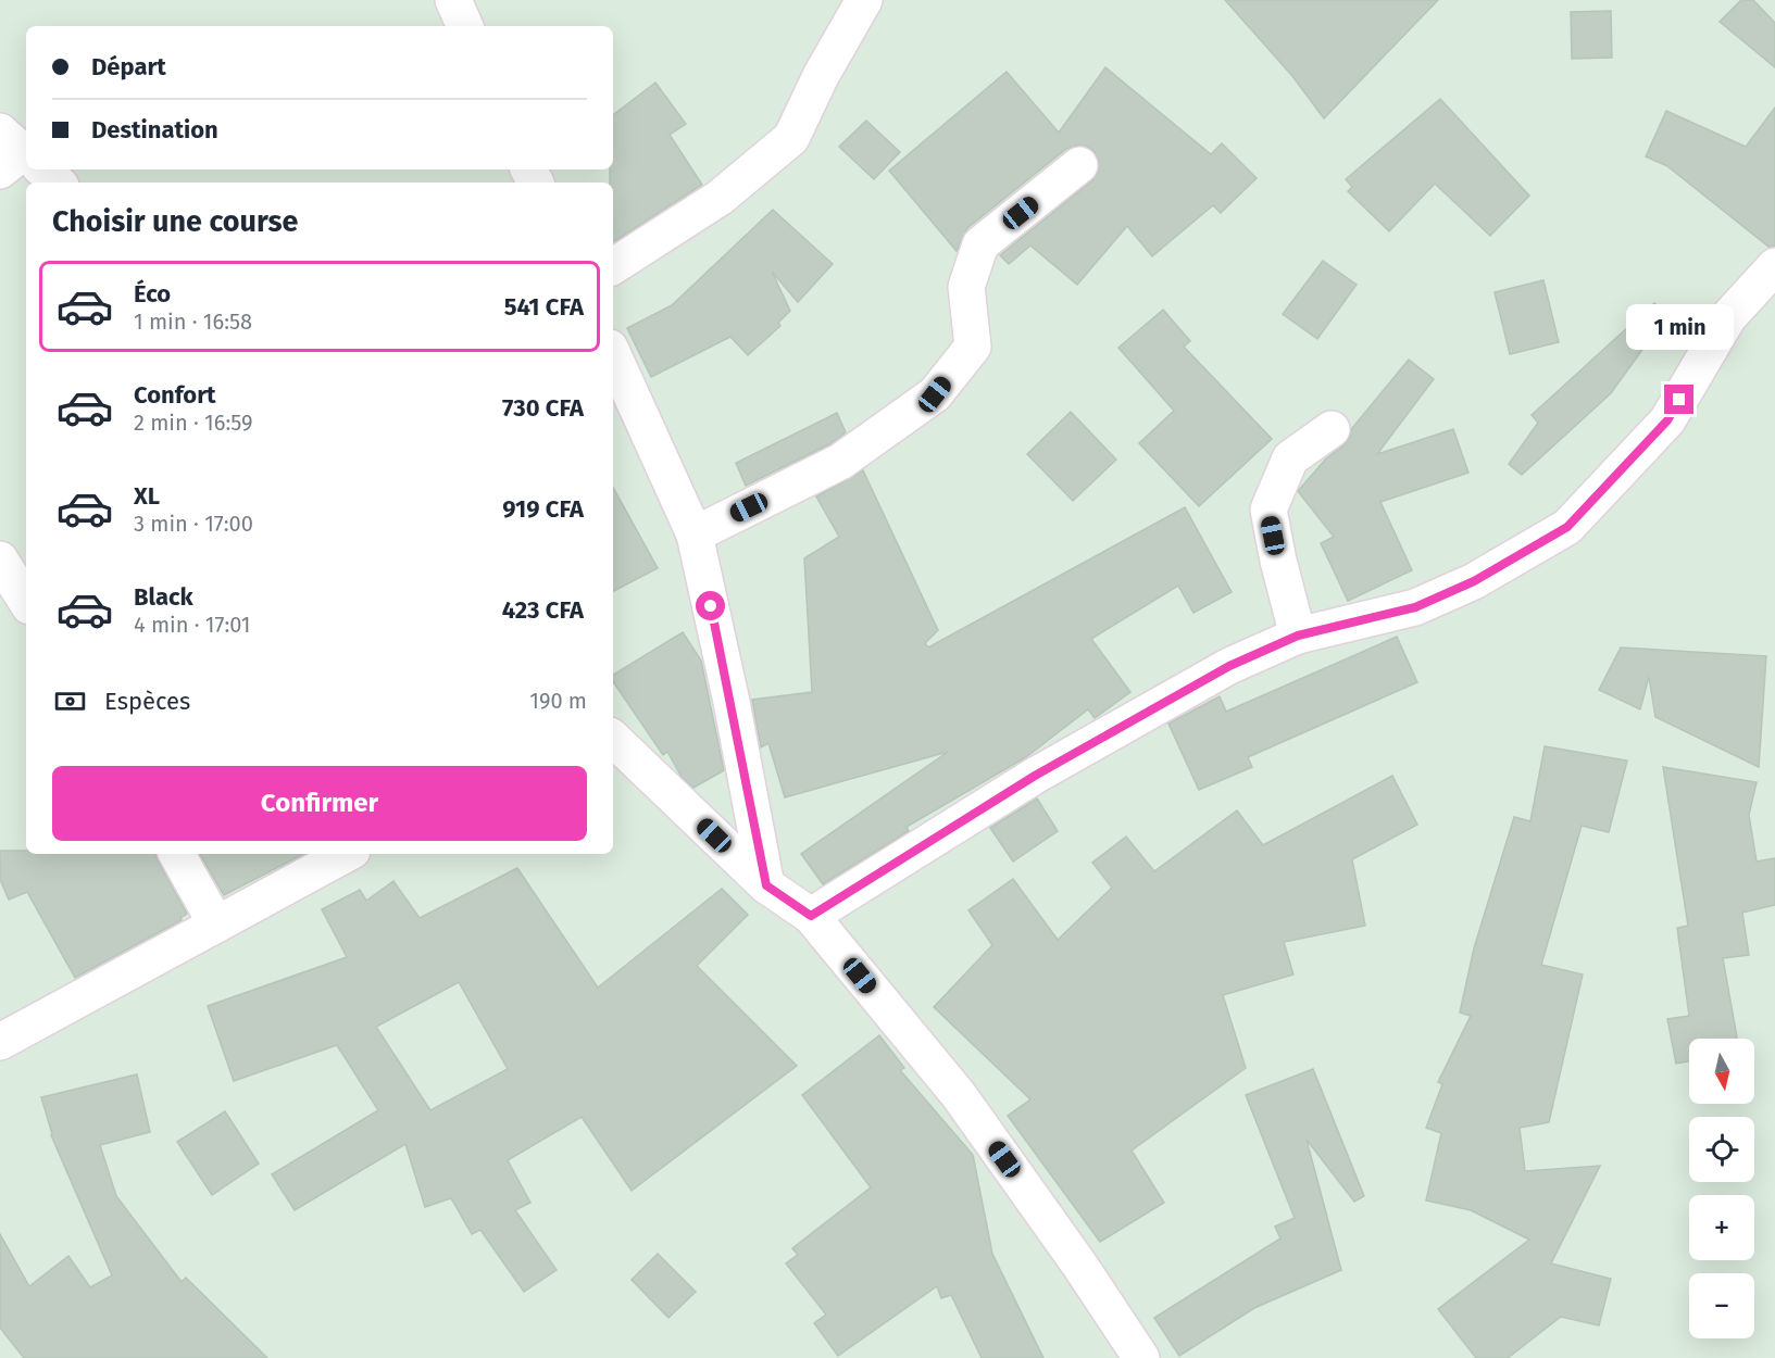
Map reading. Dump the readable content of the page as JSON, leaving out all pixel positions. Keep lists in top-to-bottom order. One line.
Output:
{"north":"bottom","page":{"banner":["Départ","Destination"],"heading":"Choisir une course","list":[{"name":"Éco","note":"1 min · 16:58","value":"541 CFA"},{"name":"Confort","note":"2 min · 16:59","value":"730 CFA"},{"name":"XL","note":"3 min · 17:00","value":"919 CFA"},{"name":"Black","note":"4 min · 17:01","value":"423 CFA"}],"bubble":"1 min","pay":["Espèces","190 m"],"buttons":"Confirmer","map_buttons":["+","−"]}}
